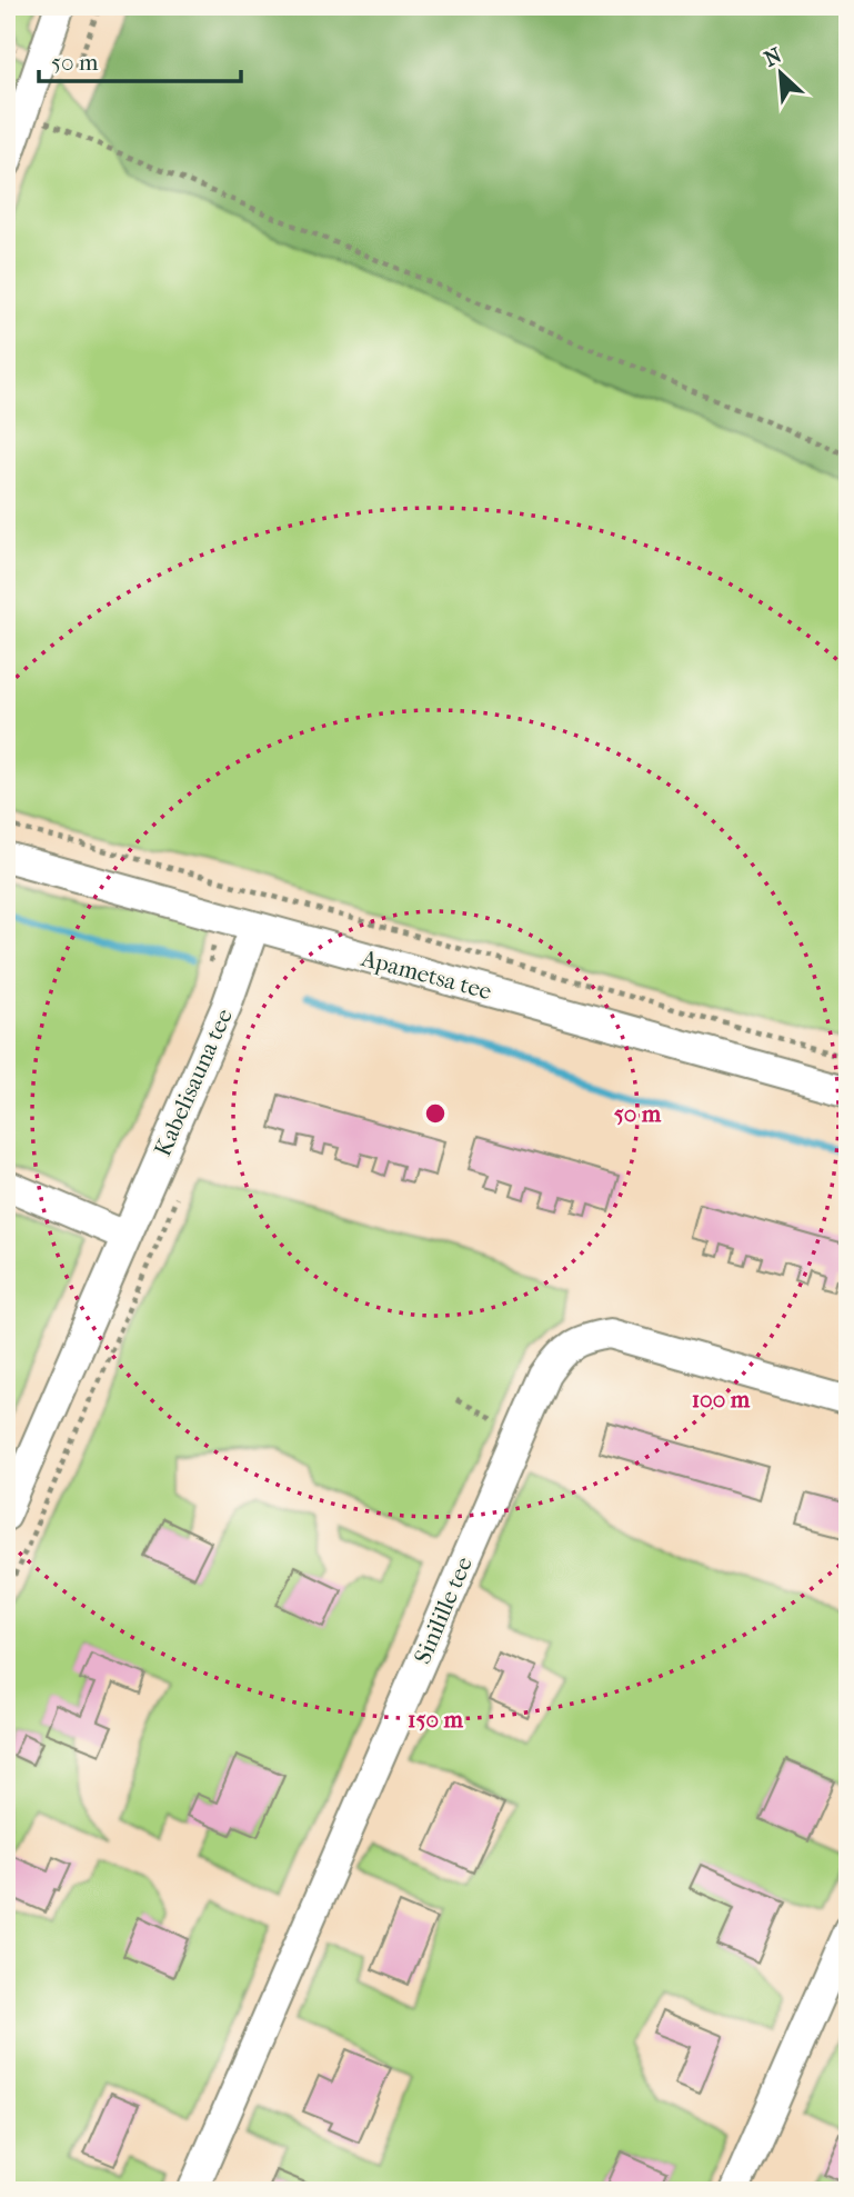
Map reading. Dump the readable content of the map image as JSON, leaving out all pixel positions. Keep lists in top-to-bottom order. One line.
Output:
{"streets":{"street":["Apametsa tee","Kabelisauna tee","Sinilille tee"]},"crossings":[["Apametsa tee","Kabelisauna tee"]],"scale_bar":"50 m","north":"top left","rings":["50 m","100 m","150 m"]}
